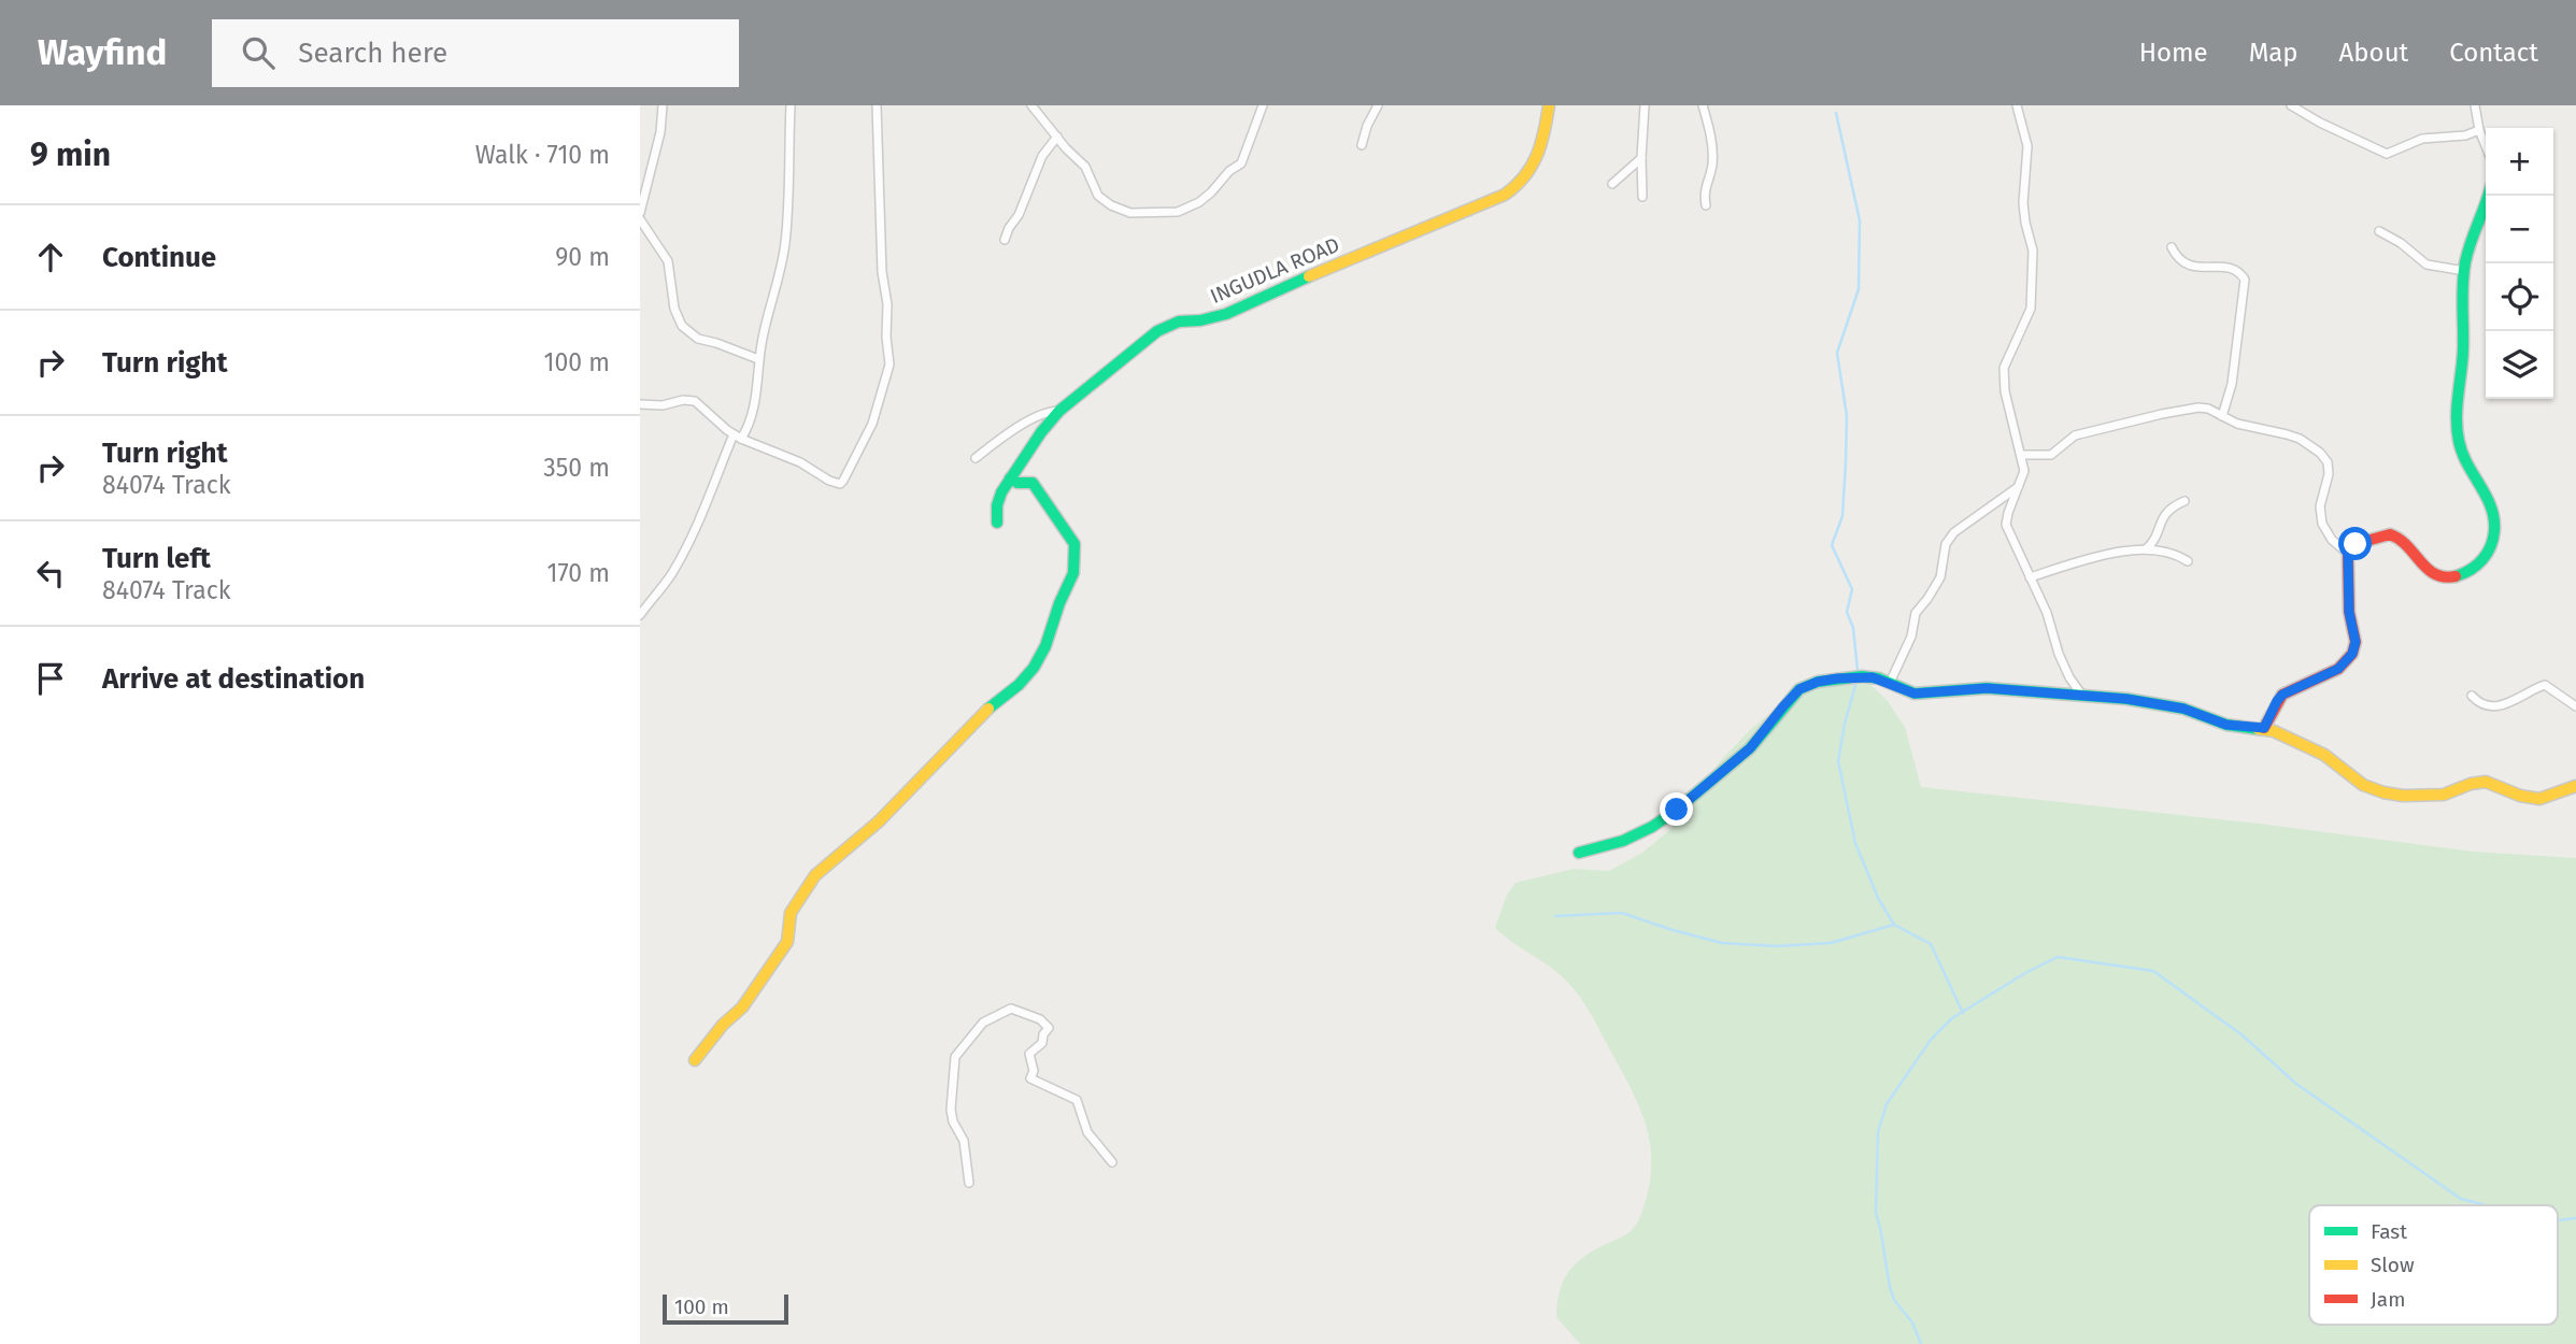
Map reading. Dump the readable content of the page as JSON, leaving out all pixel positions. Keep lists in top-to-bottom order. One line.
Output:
{"streets":{"street":["INGUDLA ROAD"]},"legend":["Fast","Slow","Jam"],"scale_bar":"100 m","page":{"header":"Wayfind","search":"Search here","nav":["Home","Map","About","Contact"],"heading":["9 min","Walk · 710 m"],"map_buttons":["+","−"],"list":[["Continue","90 m"],["Turn right","100 m"],["Turn right","84074 Track","350 m"],["Turn left","84074 Track","170 m"],"Arrive at destination"],"scale":"100 m"}}
